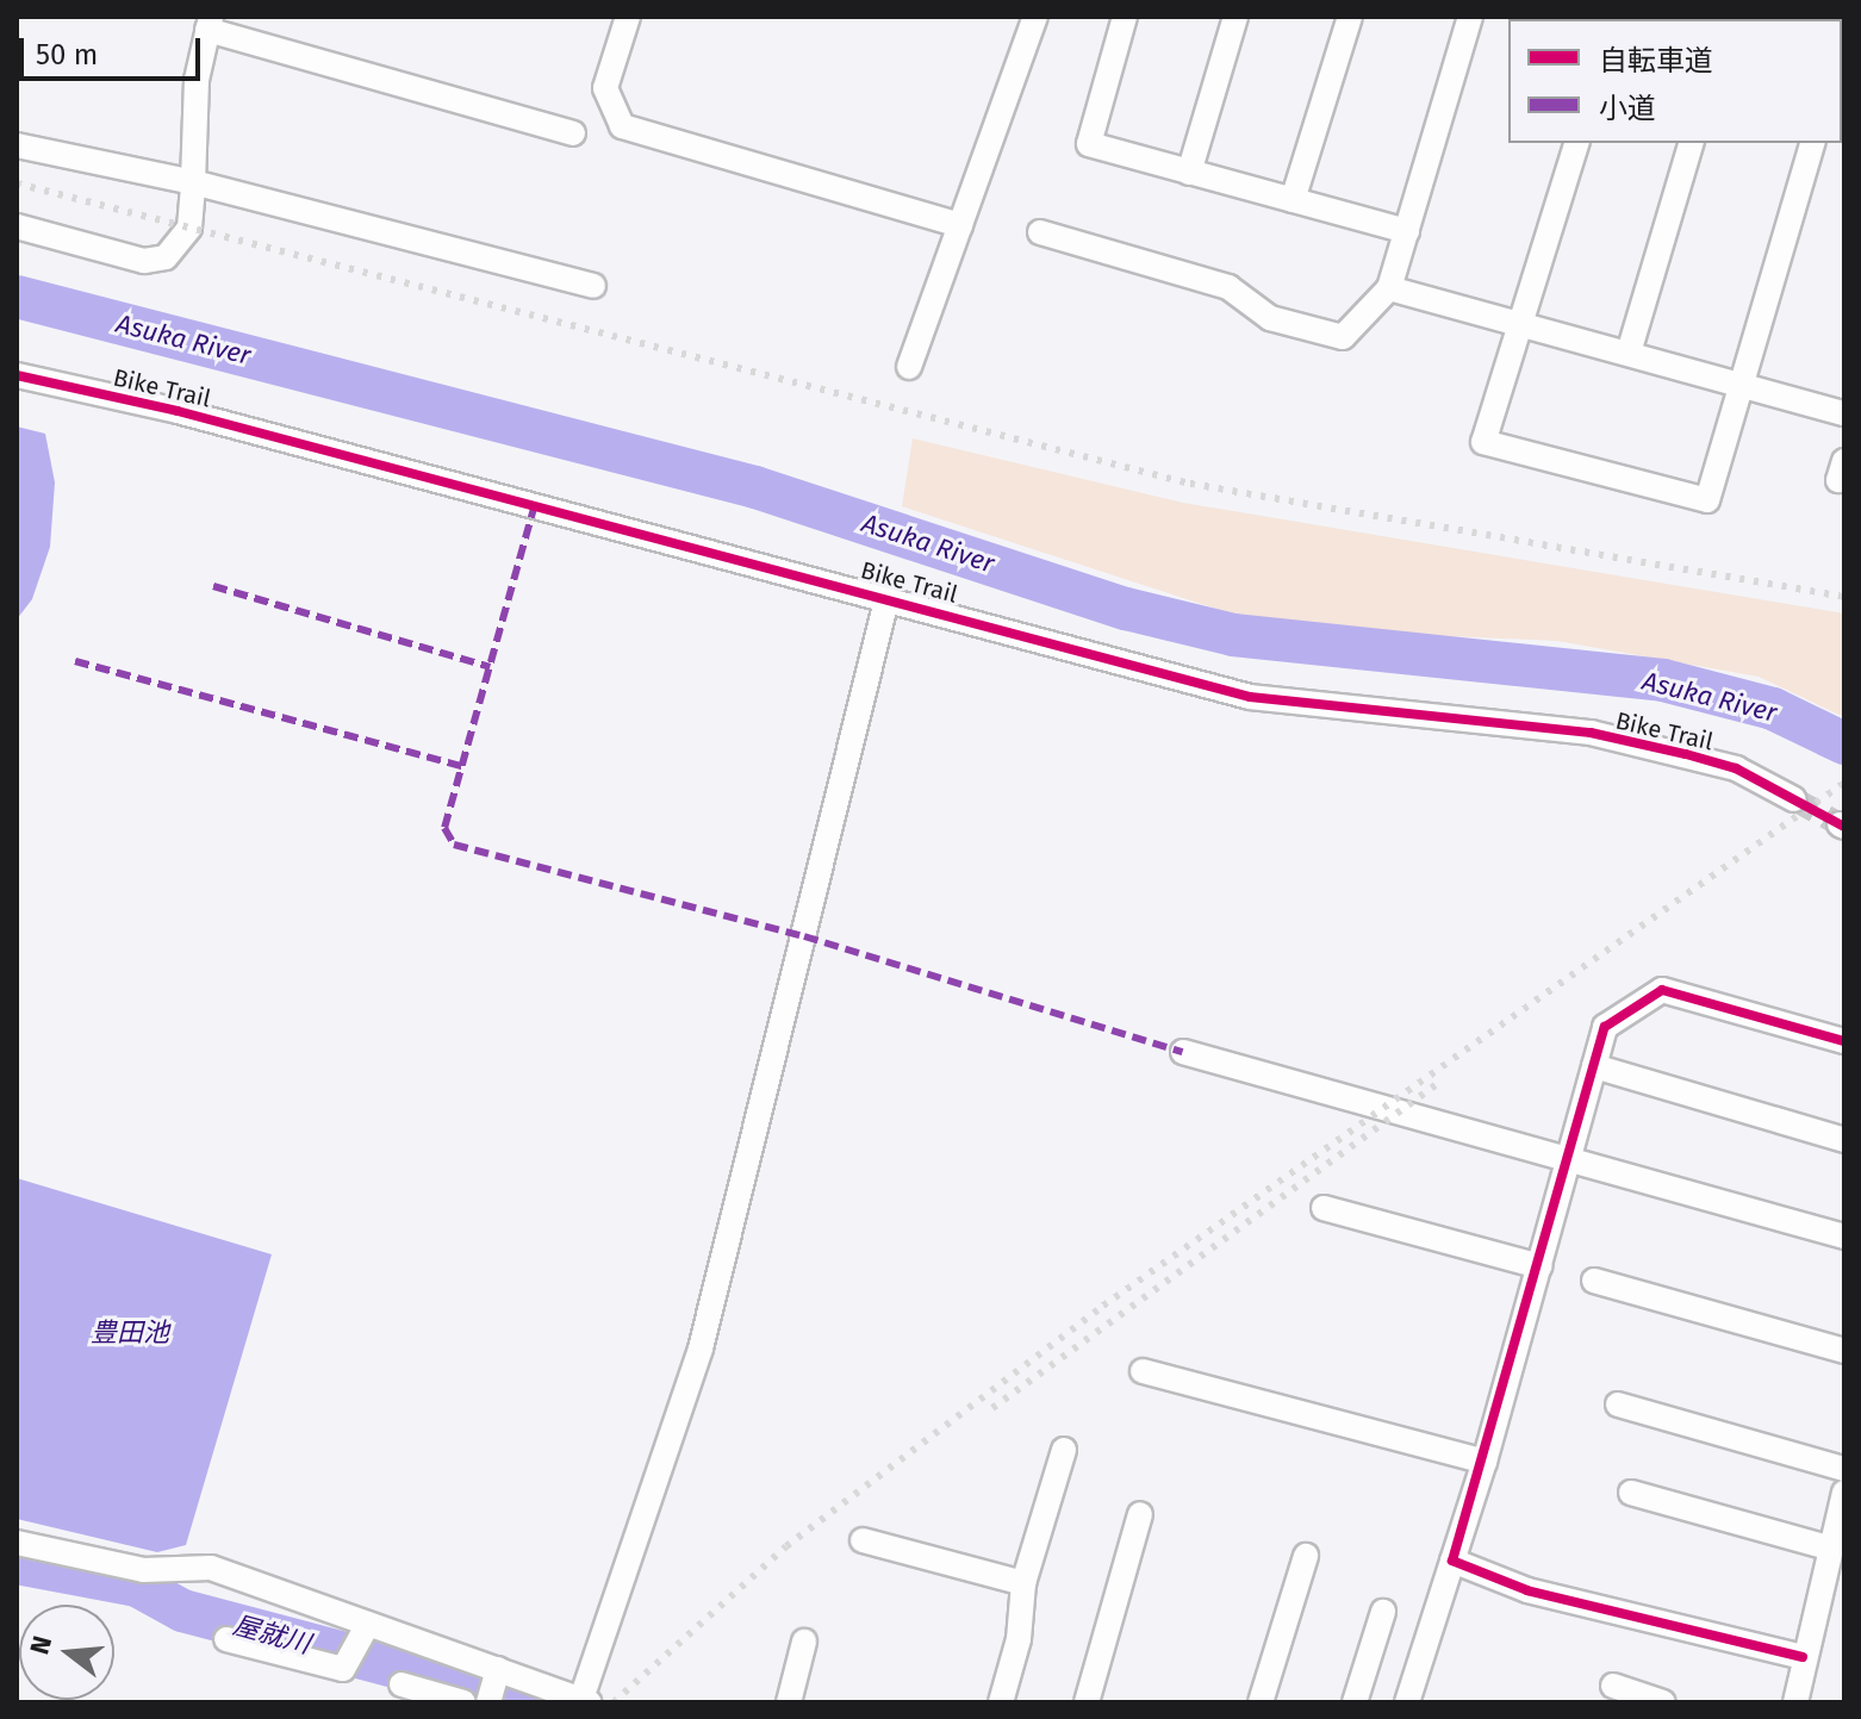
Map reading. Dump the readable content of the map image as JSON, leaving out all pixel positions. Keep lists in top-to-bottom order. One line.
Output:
{"streets":{"street":["Bike Trail"]},"water":["Asuka River","豊田池","屋就川"],"legend":["自転車道","小道"],"scale_bar":"50 m","north":"left"}
